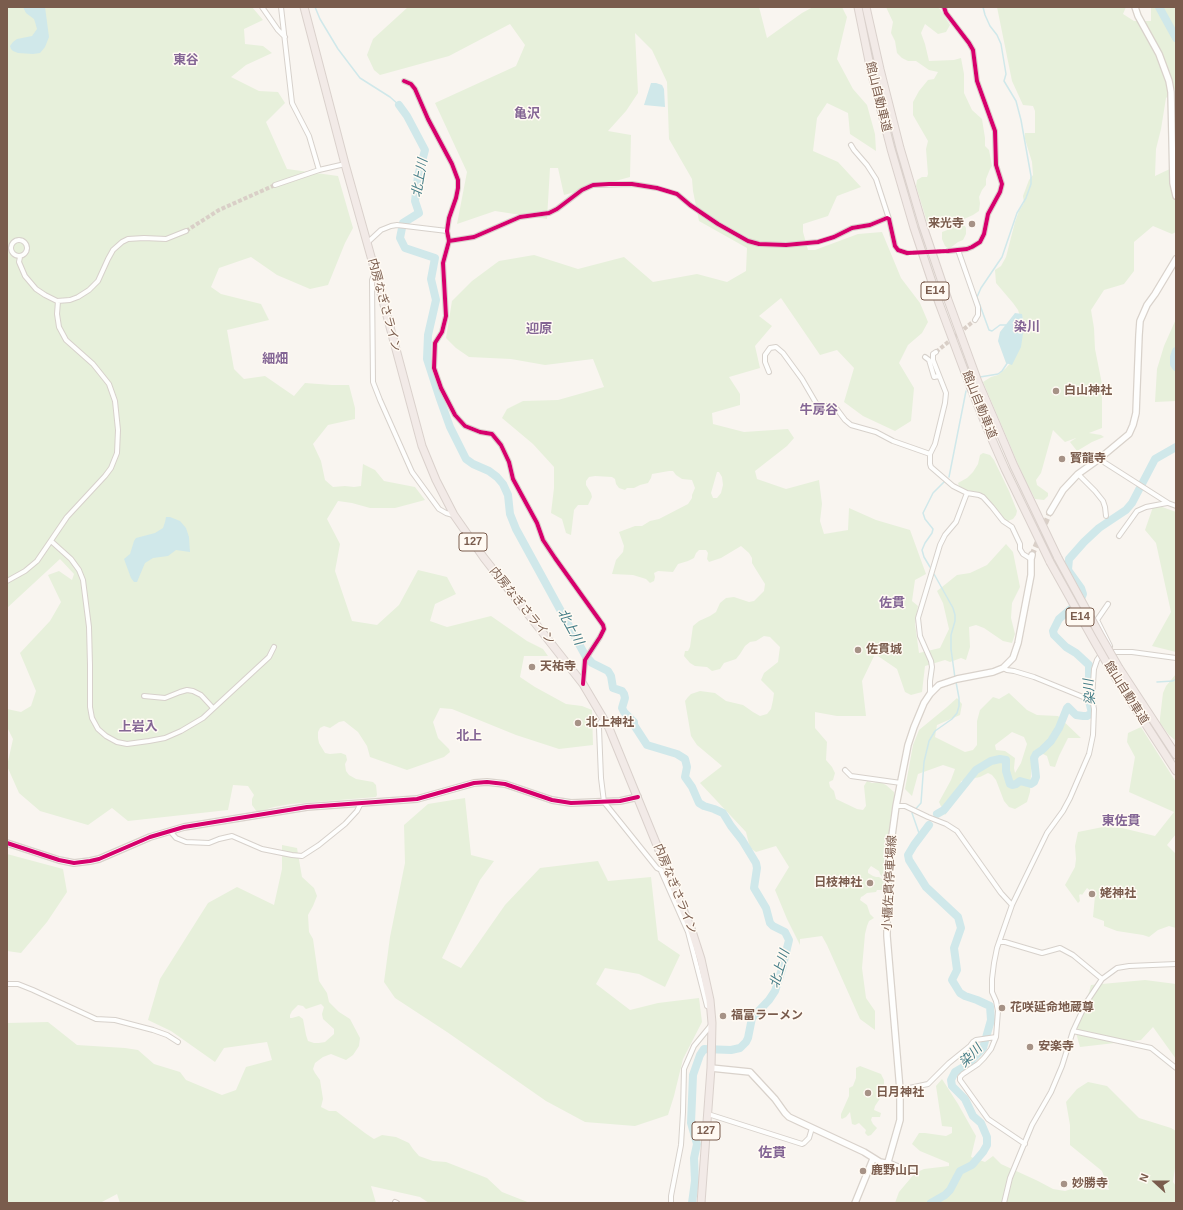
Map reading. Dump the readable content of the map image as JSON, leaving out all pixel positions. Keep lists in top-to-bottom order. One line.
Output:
{"streets":{"highway":["館山自動車道","E14","内房なぎさライン","127"],"main road":["小櫃佐貫停車場線"]},"districts":["東谷","亀沢","染川","迎原","細畑","牛房谷","佐貫","上岩入","北上","東佐貫","佐貫"],"water":["北上川","染川"],"places":["来光寺","白山神社","寳龍寺","佐貫城","天祐寺","北上神社","日枝神社","姥神社","花咲延命地蔵尊","福富ラーメン","安楽寺","日月神社","鹿野山口","妙勝寺"],"north":"left"}
